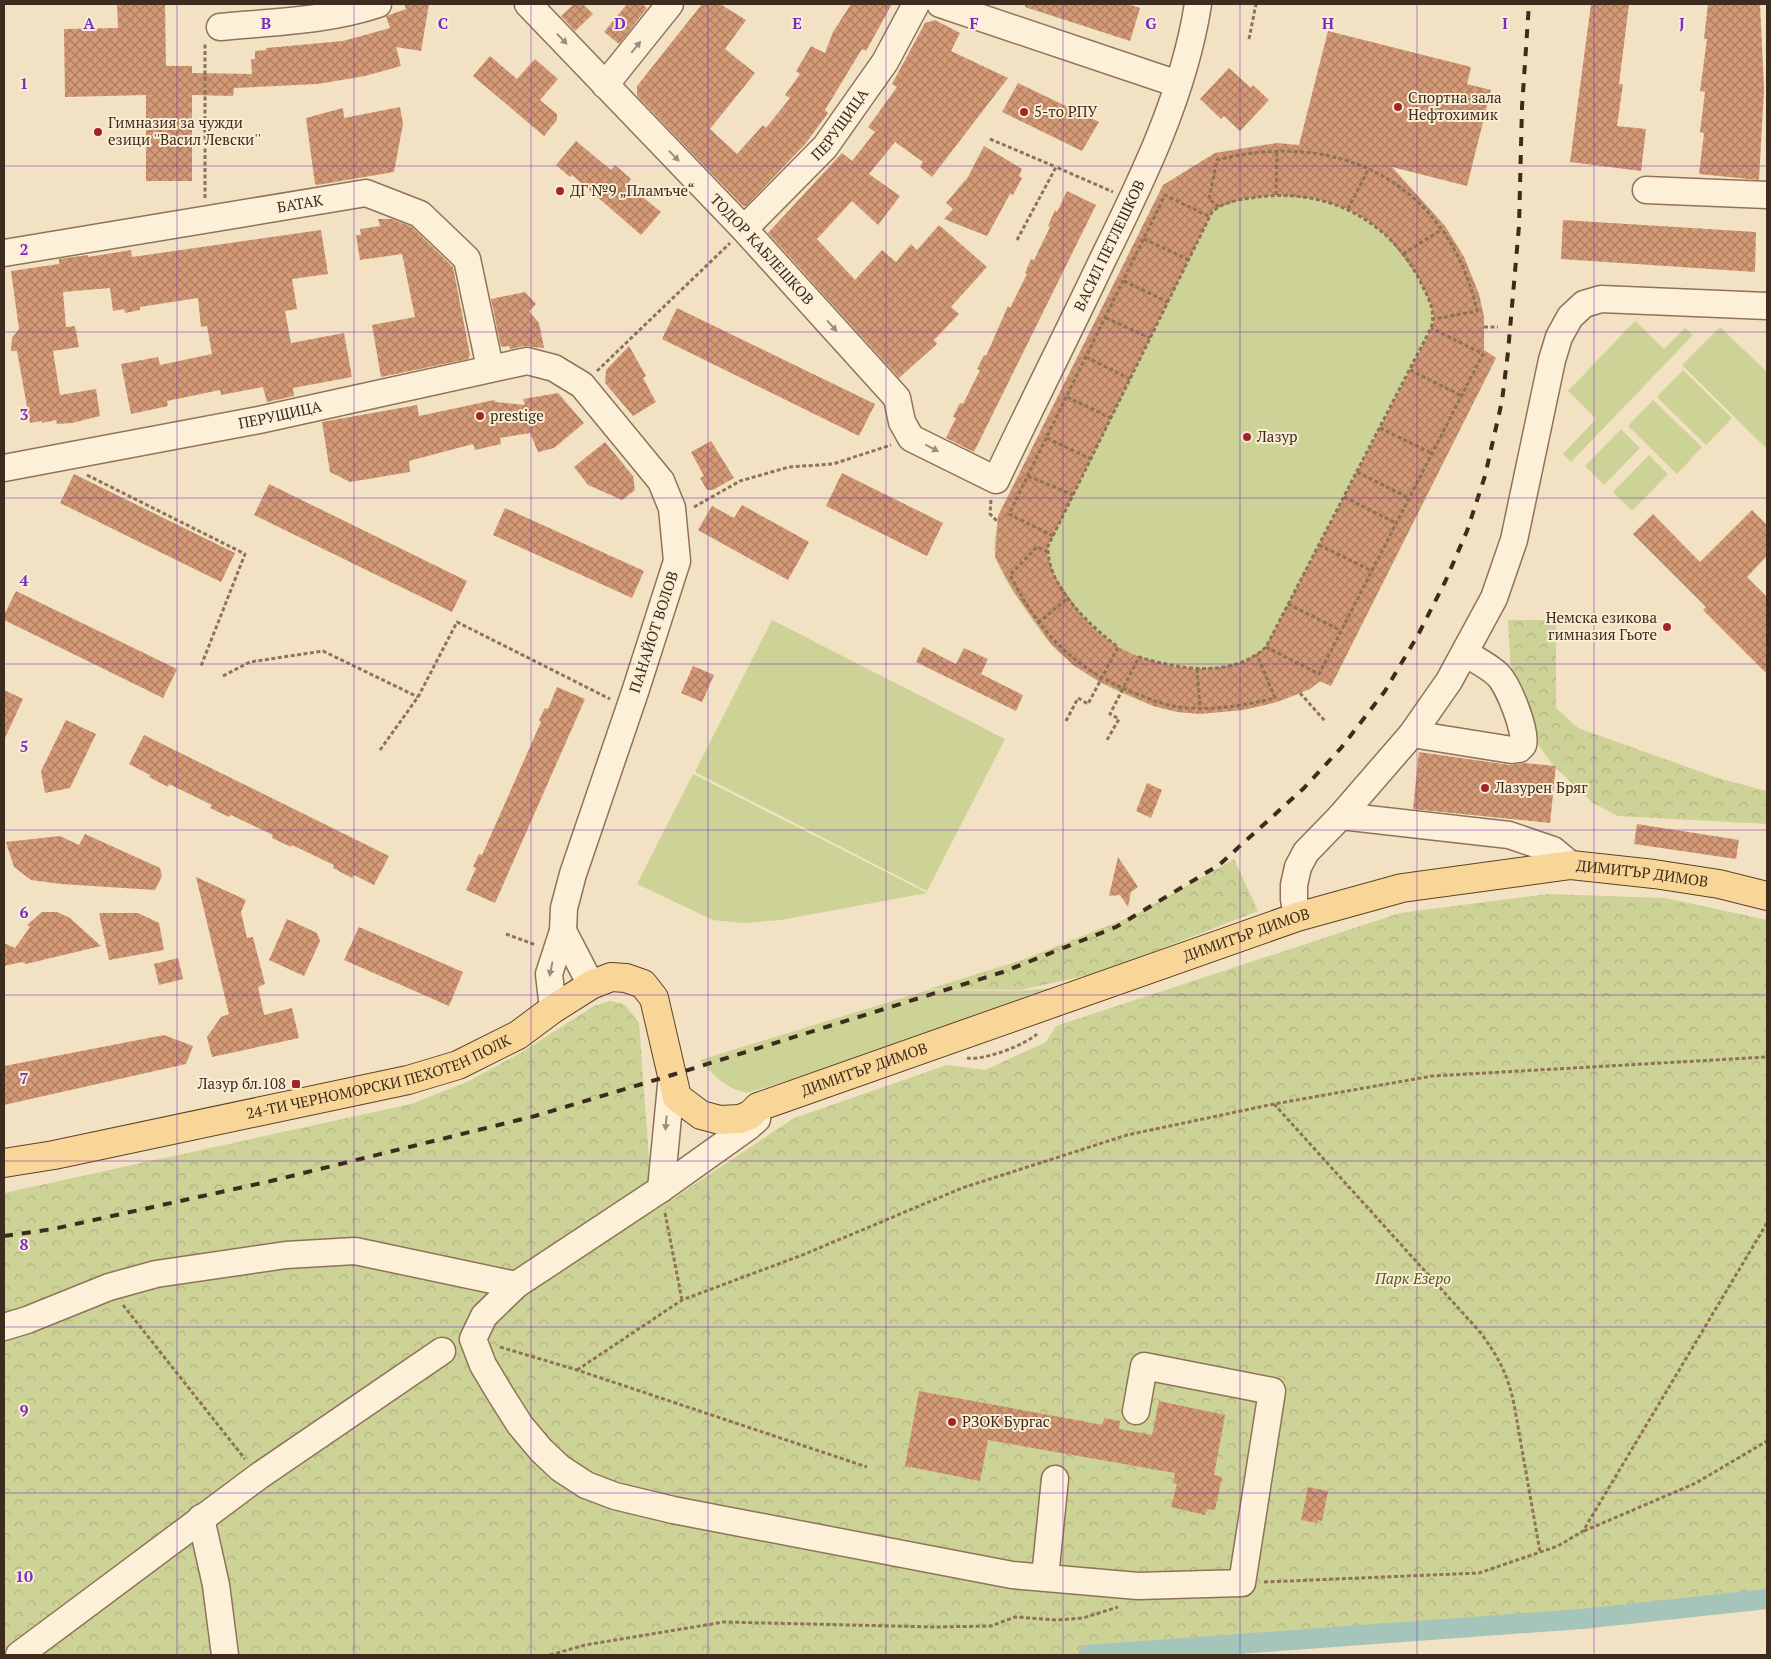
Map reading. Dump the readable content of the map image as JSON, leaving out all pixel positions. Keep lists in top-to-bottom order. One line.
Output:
{"streets":{"main road":["ДИМИТЪР ДИМОВ","24-ТИ ЧЕРНОМОРСКИ ПЕХОТЕН ПОЛК"],"street":["ПЕРУЩИЦА","БАТАК","ВАСИЛ ПЕТЛЕШКОВ","ТОДОР КАБЛЕШКОВ","ПАНАЙОТ ВОЛОВ"]},"crossings":[["ПЕРУЩИЦА","БАТАК"],["ПЕРУЩИЦА","ТОДОР КАБЛЕШКОВ"],["ПЕРУЩИЦА","ПАНАЙОТ ВОЛОВ"],["ВАСИЛ ПЕТЛЕШКОВ","ТОДОР КАБЛЕШКОВ"],["ПАНАЙОТ ВОЛОВ","24-ТИ ЧЕРНОМОРСКИ ПЕХОТЕН ПОЛК"]],"one_way":["ТОДОР КАБЛЕШКОВ"],"parks":["Парк Езеро"],"places":{"other":["Спортна зала Нефтохимик","5-то РПУ","Гимназия за чужди езици ''Васил Левски''","ДГ №9 „Пламъче“","prestige","Лазур","Немска езикова гимназия Гьоте","Лазурен Бряг","РЗОК Бургас"],"transit":["Лазур бл.108"]},"grid":{"columns":["A","B","C","D","E","F","G","H","I","J"],"rows":["1","2","3","4","5","6","7","8","9","10"]}}
